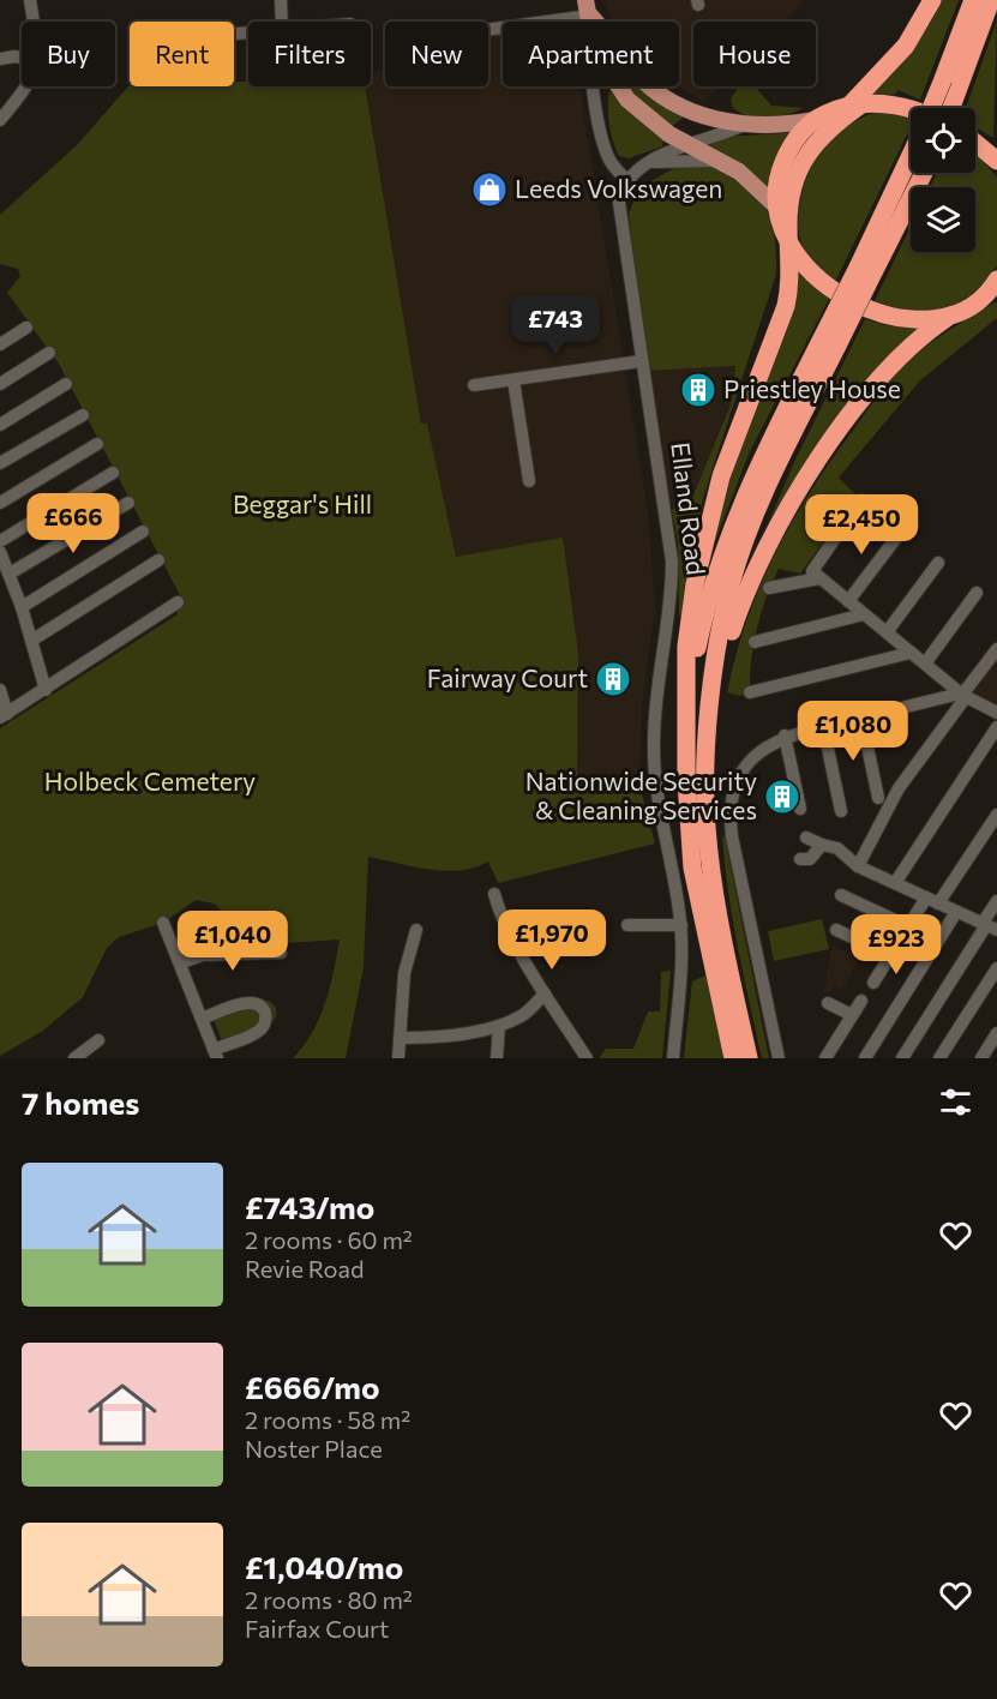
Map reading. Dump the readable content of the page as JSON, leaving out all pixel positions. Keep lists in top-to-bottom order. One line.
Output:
{"streets":{"street":["Elland Road"]},"parks":["Beggar's Hill","Holbeck Cemetery"],"places":{"shop":["Leeds Volkswagen"],"building":["Priestley House","Fairway Court","Nationwide Security & Cleaning Services"]},"page":{"chip":["Buy","Rent","Filters","New","Apartment","House"],"price":["£743","£666","£2,450","£1,080","£1,970","£1,040","£923"],"heading":"7 homes","list":[{"name":"£743/mo","note":"2 rooms · 60 m² · Revie Road"},{"name":"£666/mo","note":"2 rooms · 58 m² · Noster Place"},{"name":"£1,040/mo","note":"2 rooms · 80 m² · Fairfax Court"}]}}
